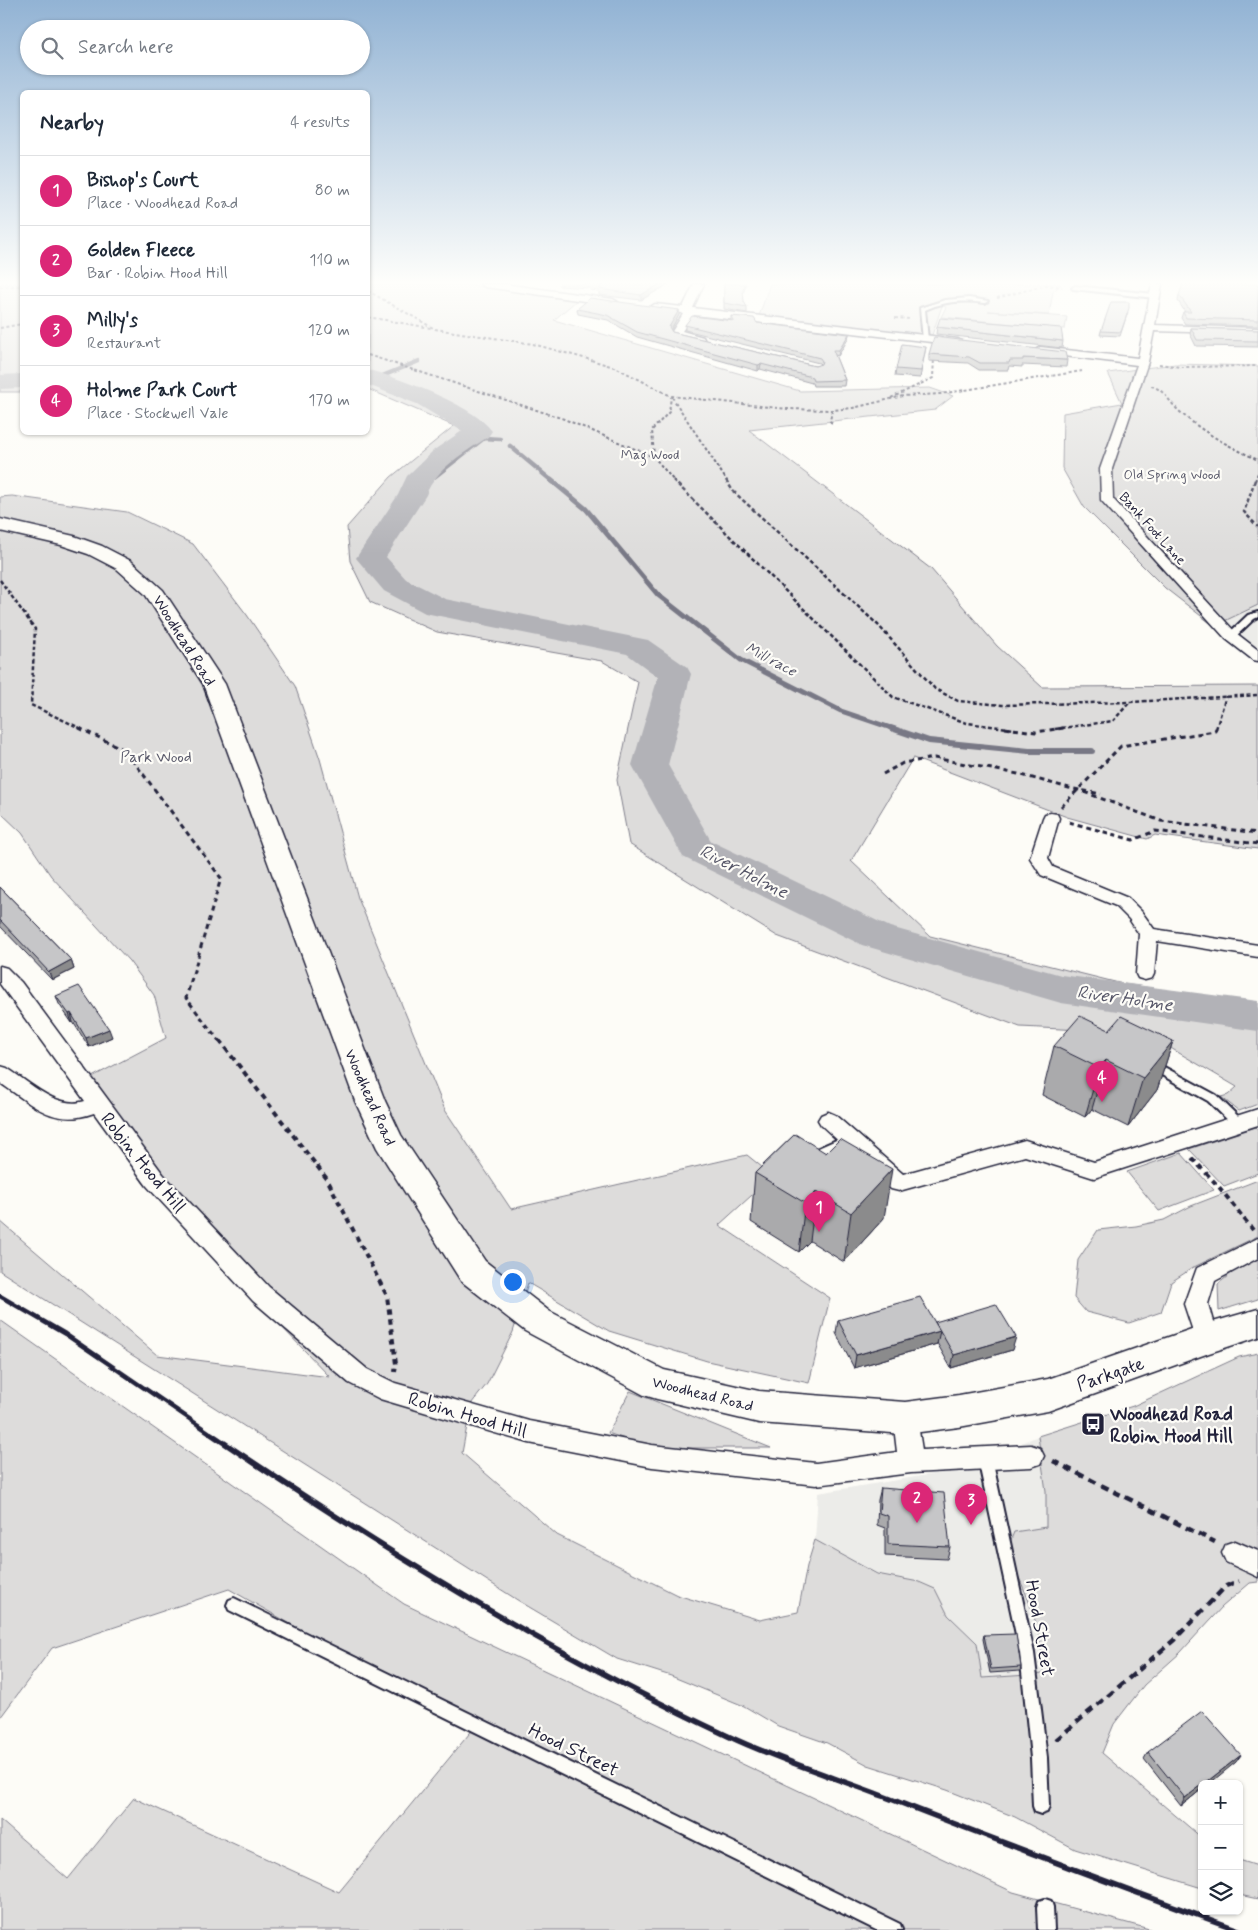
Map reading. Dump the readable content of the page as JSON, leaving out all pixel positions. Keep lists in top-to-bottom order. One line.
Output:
{"streets":{"main road":["Woodhead Road","Parkgate"],"street":["Bank Foot Lane","Robin Hood Hill"],"lane":["Hood Street"]},"crossings":[["Woodhead Road","Parkgate"]],"water":["Mill race","River Holme"],"parks":["Mag Wood","Old Spring Wood","Park Wood"],"places":{"bus stop":["Woodhead Road Robin Hood Hill"]},"page":{"search":"Search here","heading":["Nearby","4 results"],"list":[{"mark":"1","name":"Bishop's Court","note":"Place · Woodhead Road","value":"80 m"},{"mark":"2","name":"Golden Fleece","note":"Bar · Robin Hood Hill","value":"110 m"},{"mark":"3","name":"Milly's","note":"Restaurant","value":"120 m"},{"mark":"4","name":"Holme Park Court","note":"Place · Stockwell Vale","value":"170 m"}],"pins":["4","1","2","3"],"map_buttons":["+","−"]}}
